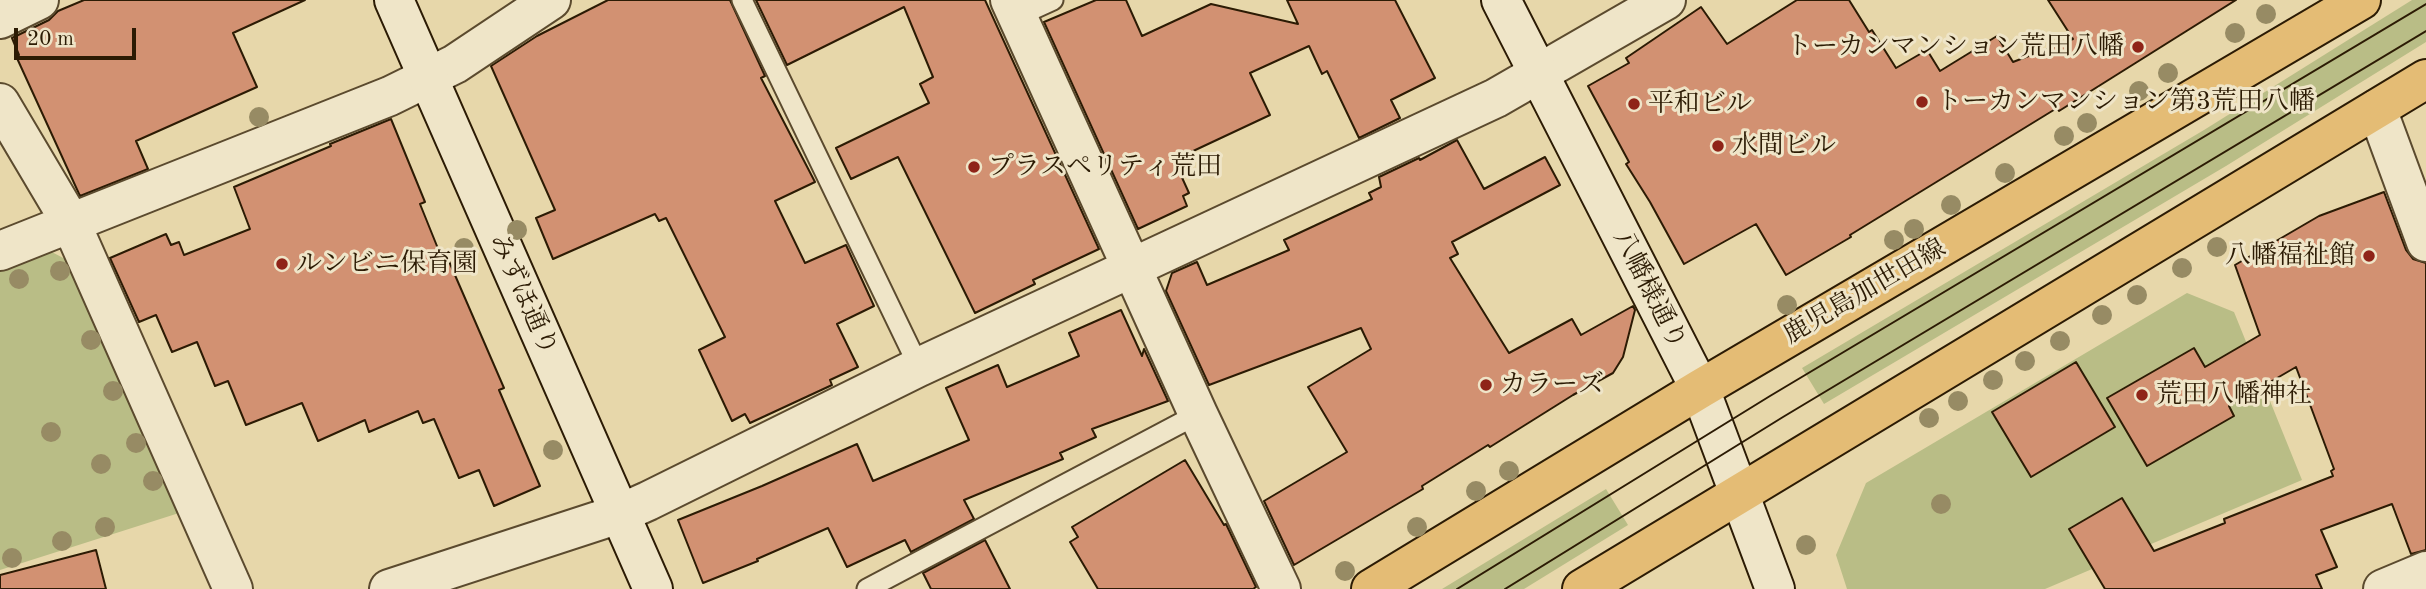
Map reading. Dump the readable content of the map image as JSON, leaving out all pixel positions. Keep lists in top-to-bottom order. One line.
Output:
{"streets":{"main road":["鹿児島加世田線"],"street":["八幡様通り","みずほ通り"]},"crossings":[["八幡様通り","鹿児島加世田線"]],"places":["トーカンマンション荒田八幡","トーカンマンション第3荒田八幡","平和ビル","水間ビル","プラスペリティ荒田","八幡福祉館","ルンビニ保育園","カラーズ","荒田八幡神社"],"scale_bar":"20 m"}
